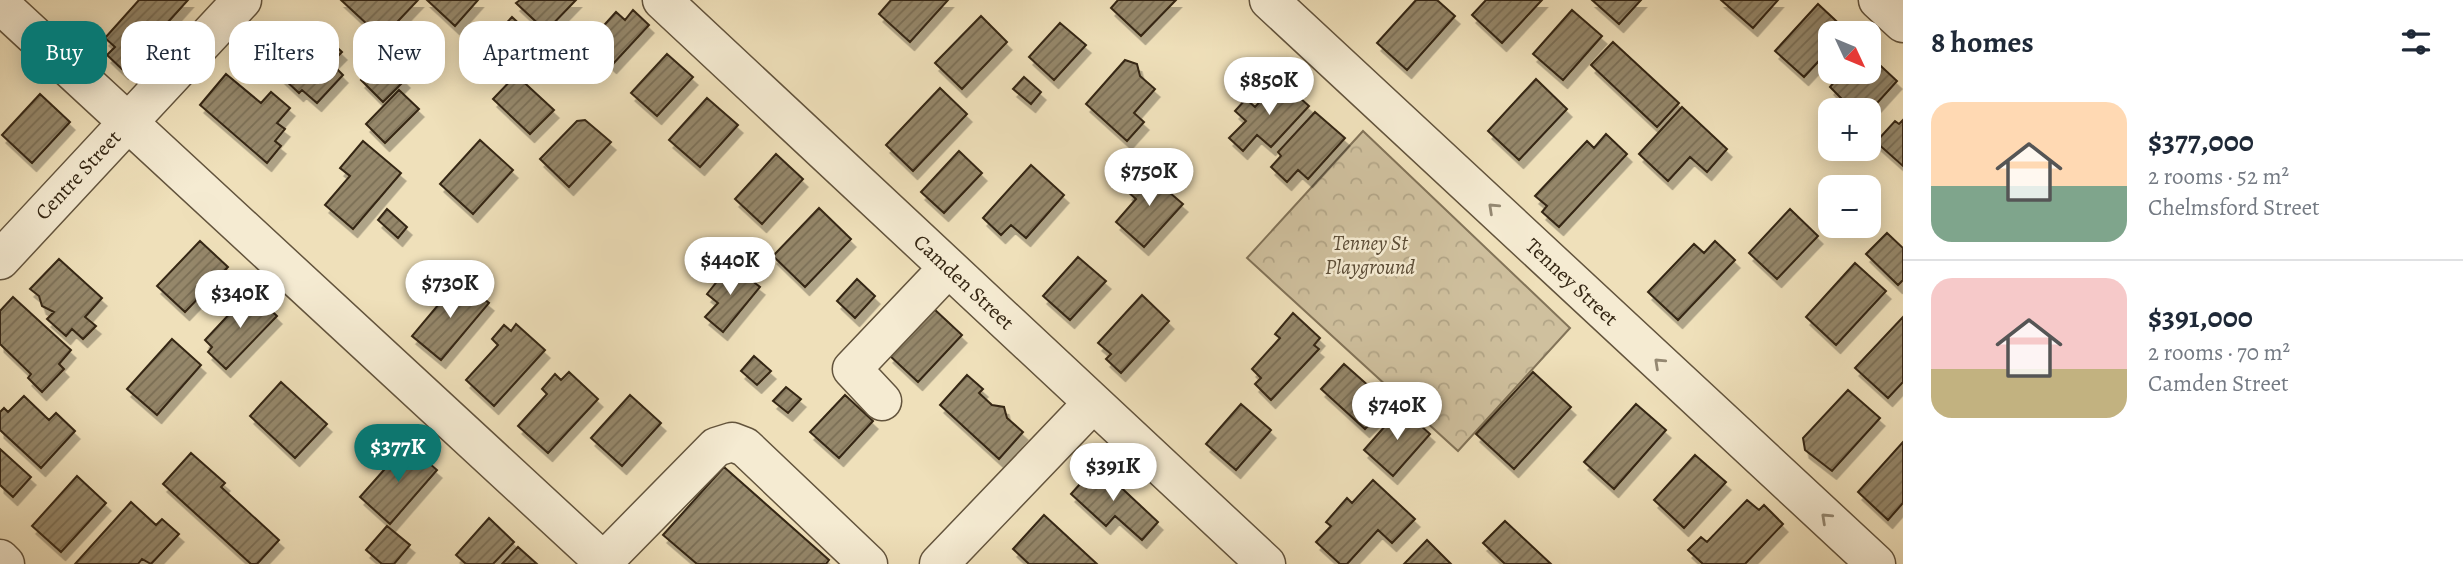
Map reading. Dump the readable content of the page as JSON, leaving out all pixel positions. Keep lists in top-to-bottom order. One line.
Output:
{"streets":{"street":["Centre Street","Camden Street","Tenney Street"]},"one_way":["Tenney Street"],"parks":["Tenney St Playground"],"north":"bottom right","page":{"heading":"8 homes","map_buttons":["+","−"],"chip":["Buy","Rent","Filters","New","Apartment"],"price":["$850K","$750K","$440K","$730K","$340K","$740K","$377K","$391K"],"list":[{"name":"$377,000","note":"2 rooms · 52 m² · Chelmsford Street"},{"name":"$391,000","note":"2 rooms · 70 m² · Camden Street"}]}}
